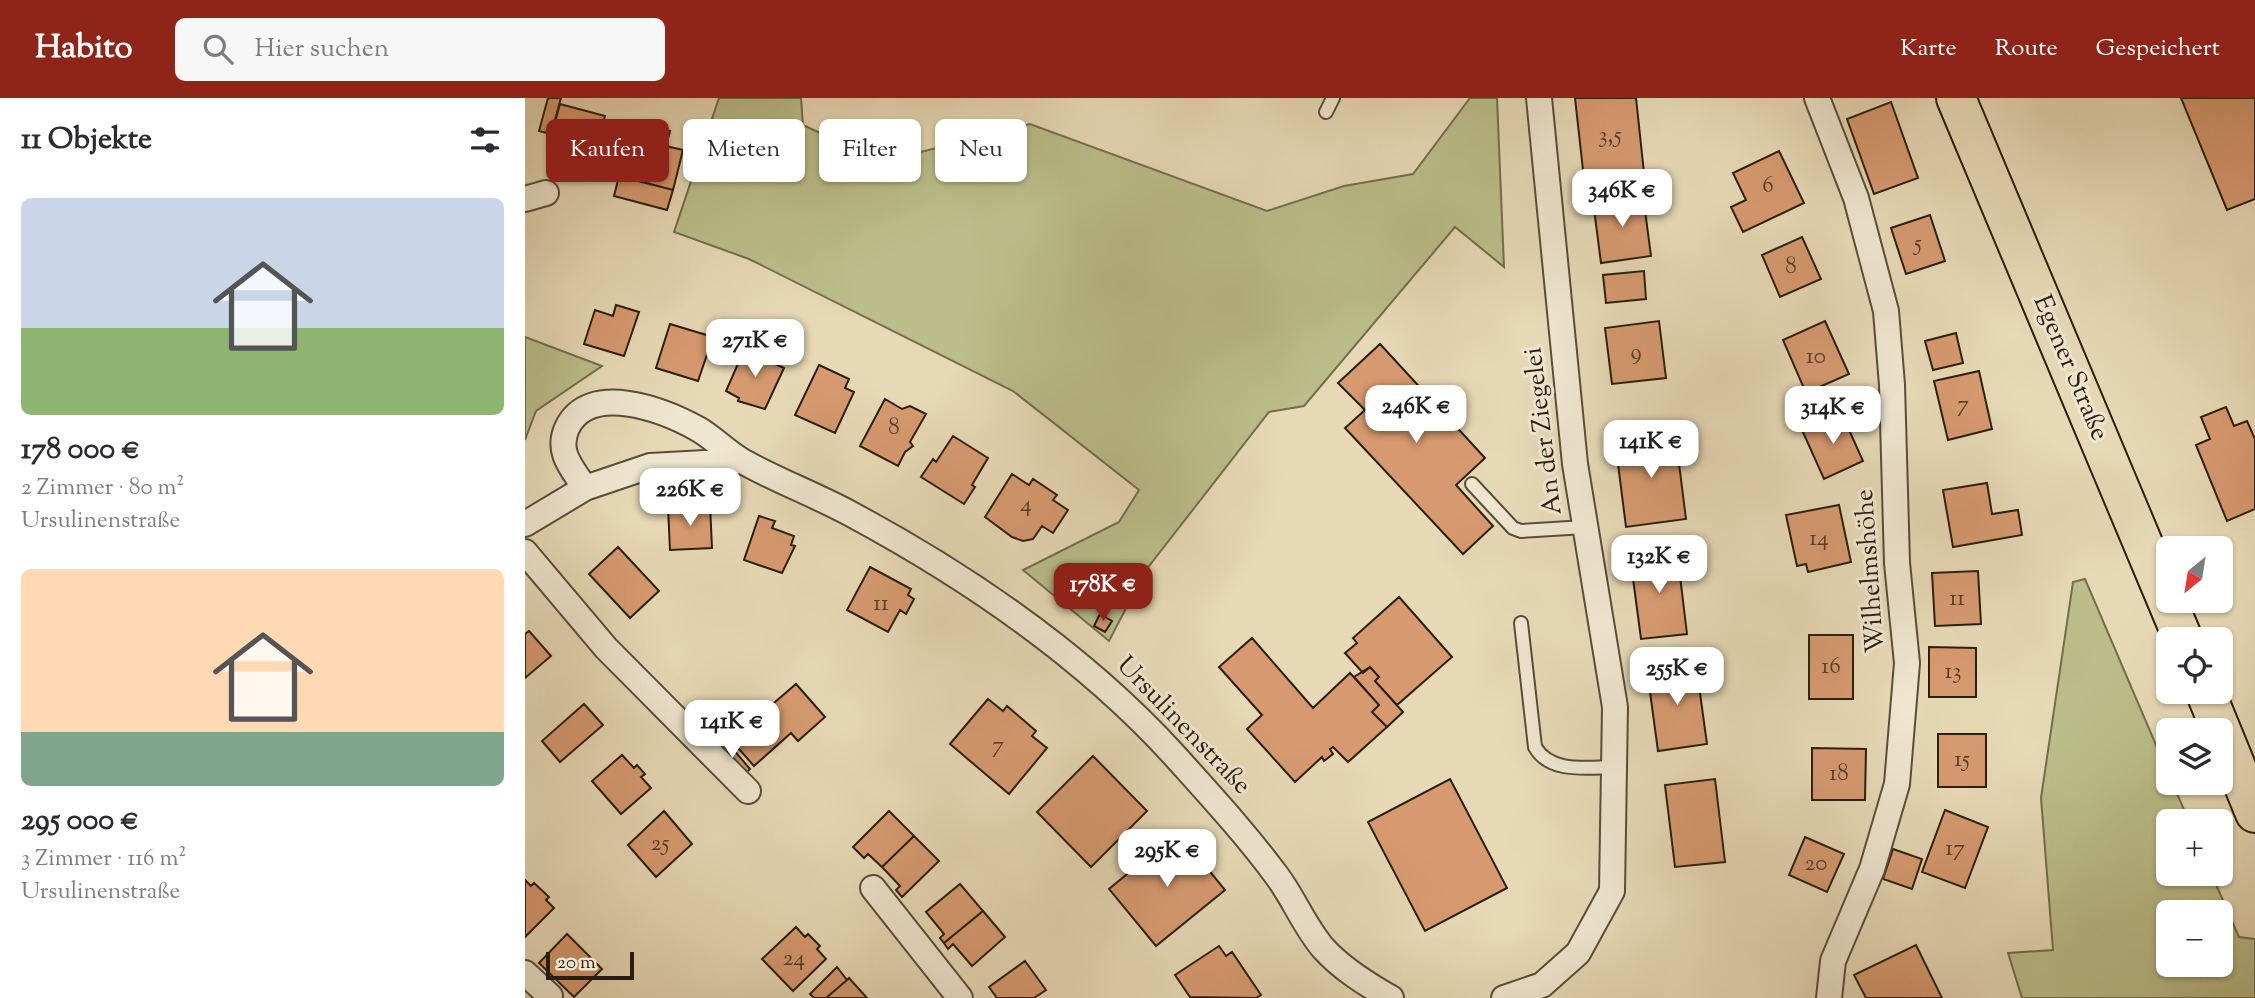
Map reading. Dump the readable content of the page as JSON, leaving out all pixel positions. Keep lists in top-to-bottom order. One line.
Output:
{"streets":{"main road":["Egener Straße"],"street":["An der Ziegelei","Wilhelmshöhe","Ursulinenstraße"]},"house_numbers":["3,5","6","5","8","9","10","7","8","4","14","11","11","16","13","7","15","18","25","17","20","24"],"scale_bar":"20 m","north":"bottom left","page":{"header":"Habito","search":"Hier suchen","nav":["Karte","Route","Gespeichert"],"heading":"11 Objekte","chip":["Kaufen","Mieten","Filter","Neu"],"price":["346K €","271K €","246K €","314K €","141K €","226K €","132K €","178K €","255K €","141K €","295K €"],"list":[{"name":"178 000 €","note":"2 Zimmer · 80 m² · Ursulinenstraße"},{"name":"295 000 €","note":"3 Zimmer · 116 m² · Ursulinenstraße"}],"map_buttons":["+","−"],"scale":"20 m"}}
